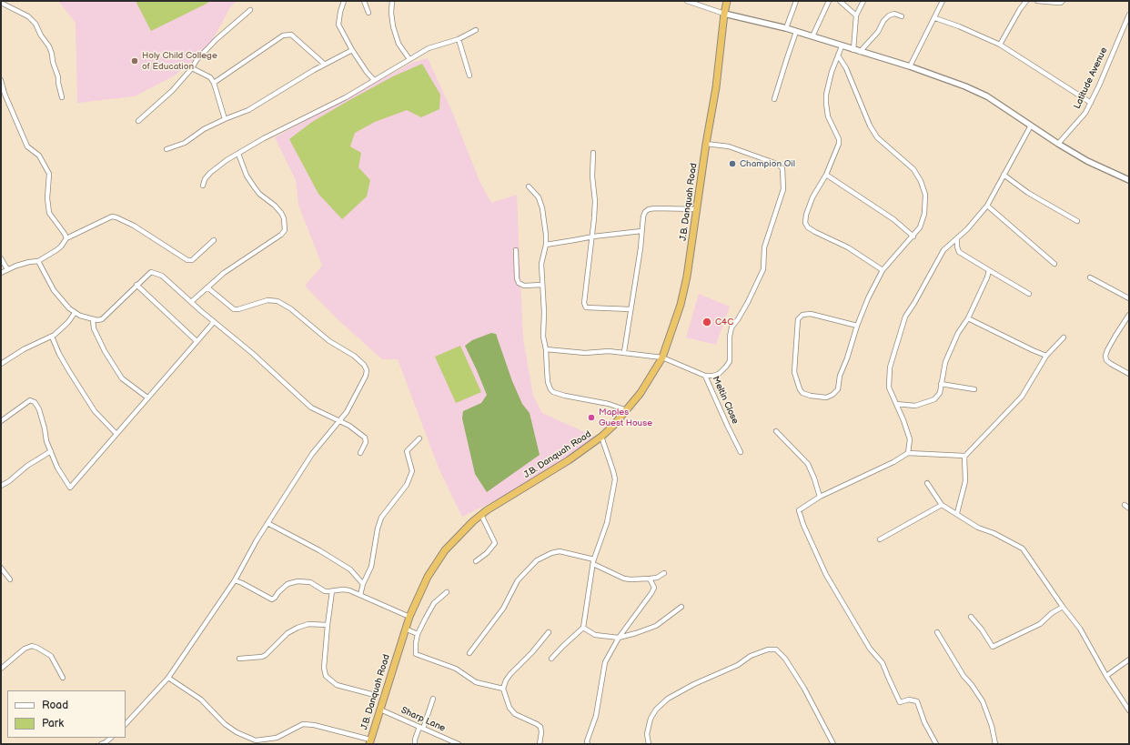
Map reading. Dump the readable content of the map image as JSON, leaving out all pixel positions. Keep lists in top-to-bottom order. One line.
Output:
{"streets":{"highway":["J.B. Danquah Road"],"street":["Latitude Avenue","Meltin Close","Sharp Lane"]},"crossings":[["J.B. Danquah Road","Meltin Close"],["J.B. Danquah Road","Sharp Lane"]],"places":["Holy Child College of Education","Champion Oil","C4C","Maples Guest House"],"legend":["Road","Park"]}
